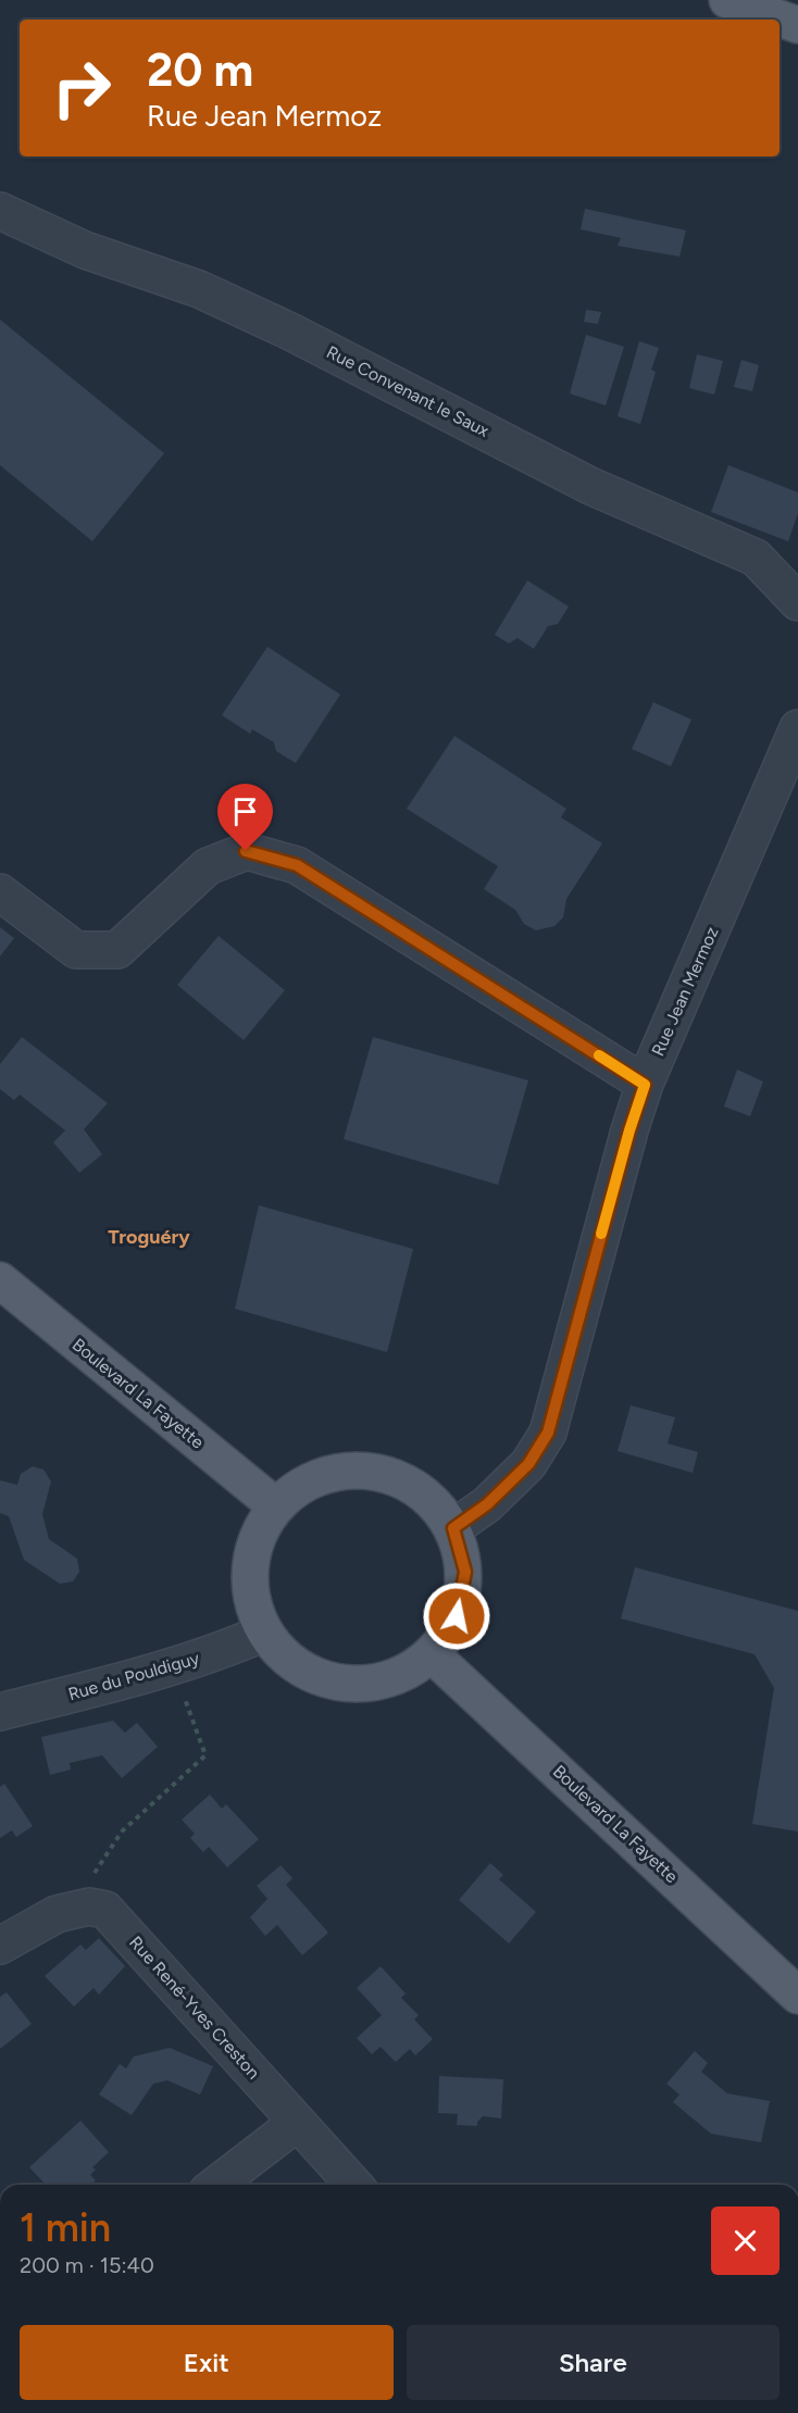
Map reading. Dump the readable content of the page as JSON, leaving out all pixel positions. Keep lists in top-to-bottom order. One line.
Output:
{"streets":{"main road":["Boulevard La Fayette"],"street":["Rue Convenant le Saux","Rue Jean Mermoz","Rue du Pouldiguy","Rue René-Yves Creston"]},"crossings":[["Rue Jean Mermoz","Boulevard La Fayette"],["Rue Jean Mermoz","Rue du Pouldiguy"],["Boulevard La Fayette","Rue du Pouldiguy"]],"districts":["Troguéry"],"page":{"turn":["20 m","Rue Jean Mermoz"],"heading":["1 min","200 m · 15:40"],"buttons":["Exit","Share"]}}
